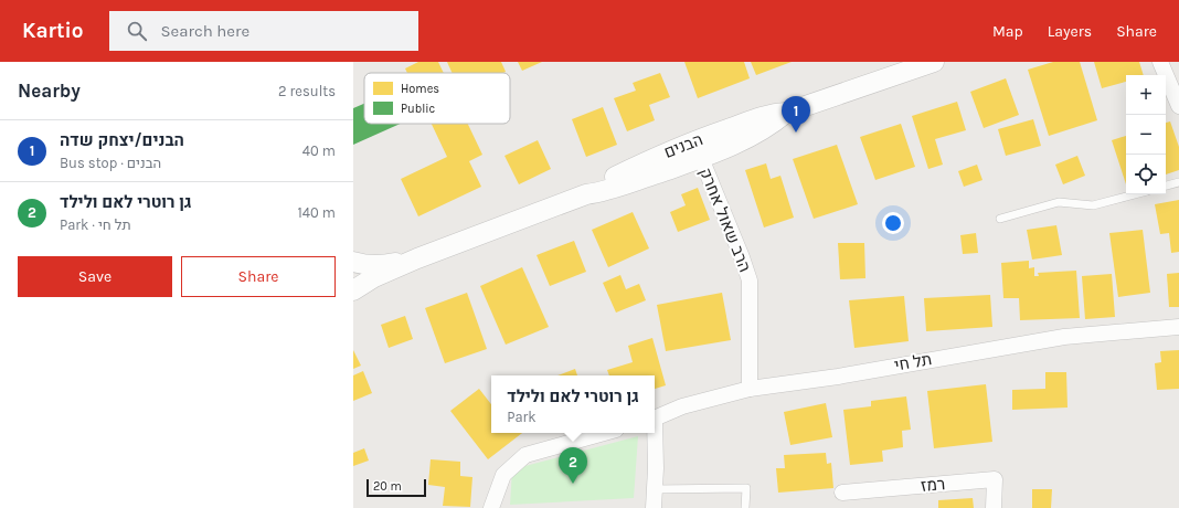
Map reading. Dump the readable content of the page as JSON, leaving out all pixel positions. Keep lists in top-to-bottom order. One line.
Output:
{"streets":{"street":["הבנים","הרב שאול אחרק","תל חי","רמז"]},"crossings":[["הבנים","הרב שאול אחרק"],["הרב שאול אחרק","תל חי"]],"legend":["Homes","Public"],"scale_bar":"20 m","page":{"header":"Kartio","search":"Search here","nav":["Map","Layers","Share"],"heading":["Nearby","2 results"],"map_buttons":["+","−"],"pins":["1","2"],"list":[{"mark":"1","name":"הבנים/יצחק שדה","note":"Bus stop · הבנים","value":"40 m"},{"mark":"2","name":"גן רוטרי לאם ולילד","note":"Park · תל חי","value":"140 m"}],"buttons":["Save","Share"],"popup":["גן רוטרי לאם ולילד","Park"],"scale":"20 m"}}
